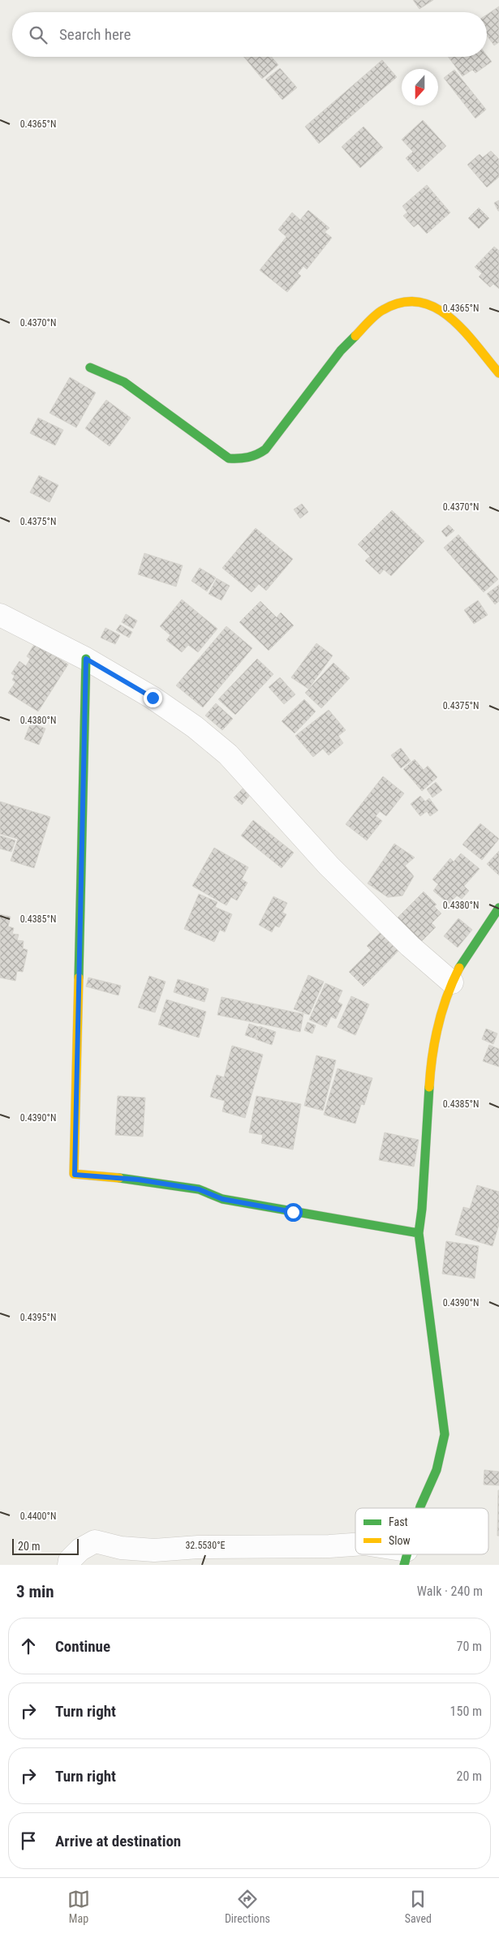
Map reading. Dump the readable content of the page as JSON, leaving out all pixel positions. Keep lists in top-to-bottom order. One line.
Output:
{"legend":["Fast","Slow"],"scale_bar":"20 m","north":"bottom","page":{"search":"Search here","scale":"20 m","heading":["3 min","Walk · 240 m"],"list":[["Continue","70 m"],["Turn right","150 m"],["Turn right","20 m"],"Arrive at destination"],"nav":["Map","Directions","Saved"]},"coordinates":["0.4365°N","0.4370°N","0.4375°N","0.4380°N","0.4385°N","0.4390°N","0.4395°N","0.4400°N","32.5530°E"]}
